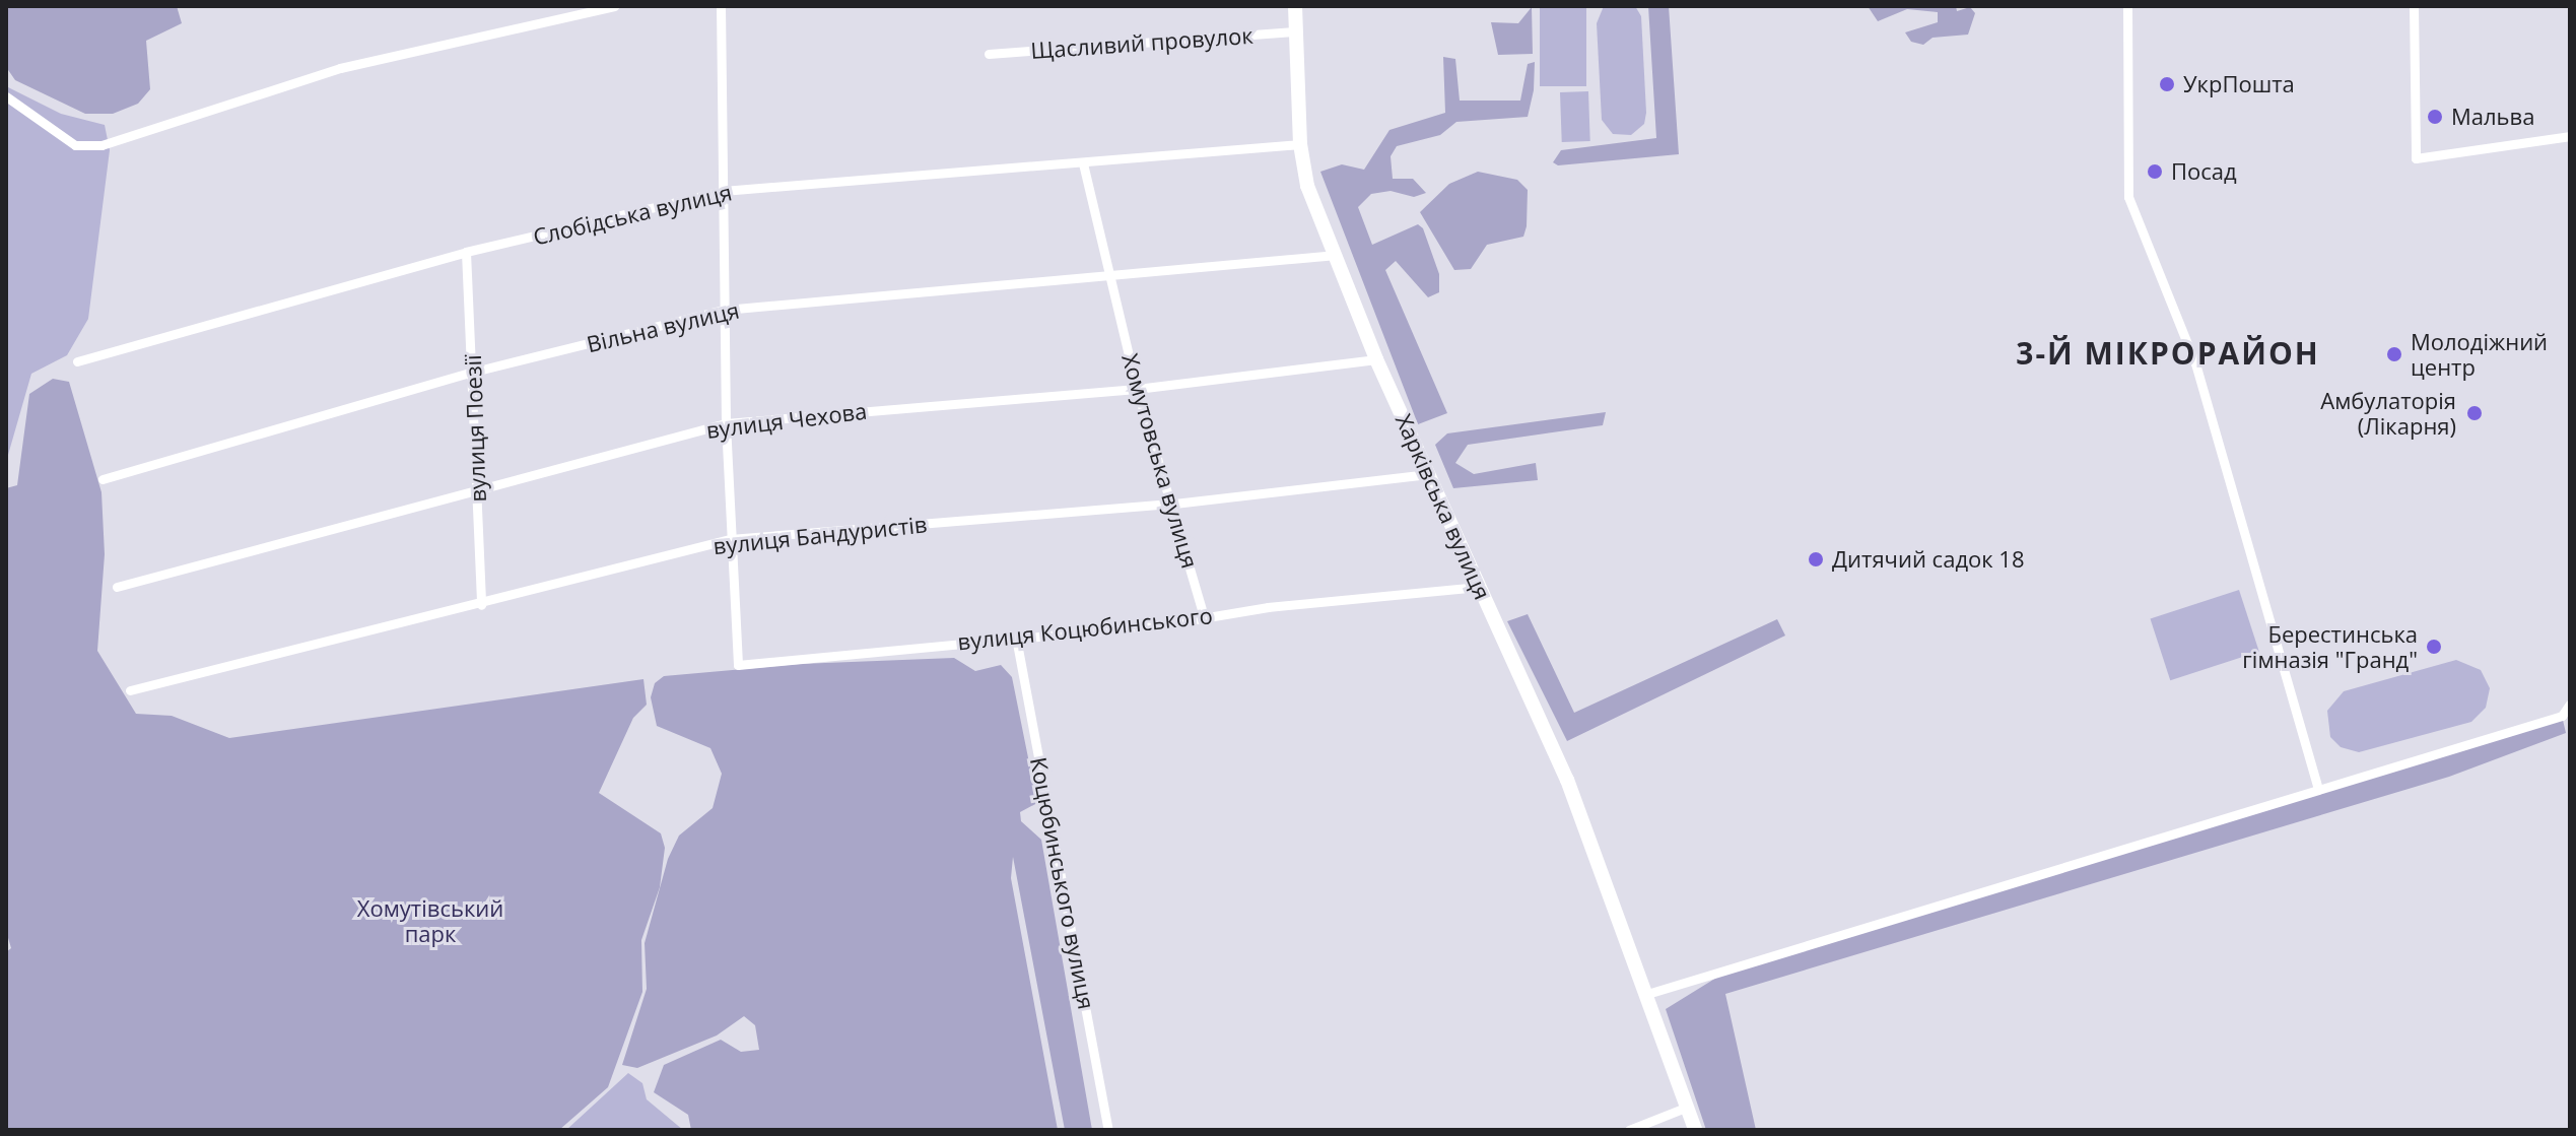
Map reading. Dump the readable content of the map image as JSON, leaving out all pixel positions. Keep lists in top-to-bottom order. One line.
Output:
{"streets":{"street":["Щасливий провулок","Слобідська вулиця","Вільна вулиця","вулиця Чехова","вулиця Поезії","Хомутовська вулиця","Харківська вулиця","вулиця Бандуристів","вулиця Коцюбинського","Коцюбинського вулиця"]},"crossings":[["Щасливий провулок","Харківська вулиця"],["Слобідська вулиця","вулиця Поезії"],["Слобідська вулиця","Хомутовська вулиця"],["Слобідська вулиця","Харківська вулиця"],["Вільна вулиця","вулиця Поезії"],["Вільна вулиця","Хомутовська вулиця"],["Вільна вулиця","Харківська вулиця"],["вулиця Чехова","вулиця Поезії"],["вулиця Чехова","Хомутовська вулиця"],["вулиця Чехова","Харківська вулиця"],["вулиця Поезії","вулиця Бандуристів"],["Хомутовська вулиця","вулиця Бандуристів"],["Хомутовська вулиця","вулиця Коцюбинського"],["Харківська вулиця","вулиця Бандуристів"],["Харківська вулиця","вулиця Коцюбинського"],["вулиця Бандуристів","вулиця Коцюбинського"],["вулиця Коцюбинського","Коцюбинського вулиця"]],"districts":["3-Й МІКРОРАЙОН"],"parks":["Хомутівський парк"],"places":["УкрПошта","Мальва","Посад","Молодіжний центр","Амбулаторія (Лікарня)","Дитячий садок 18","Берестинська гімназія \"Гранд\""]}
